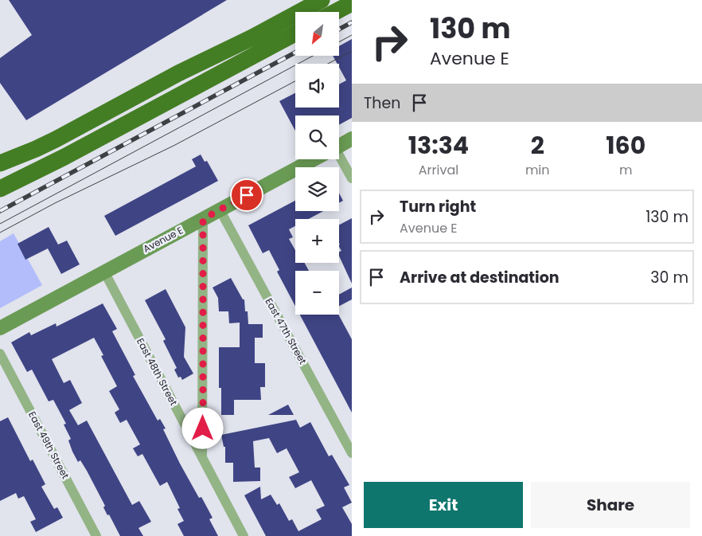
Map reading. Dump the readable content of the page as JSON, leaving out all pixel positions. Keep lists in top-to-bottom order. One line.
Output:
{"streets":{"main road":["Avenue E"],"street":["East 47th Street","East 48th Street","East 49th Street"]},"crossings":[["Avenue E","East 47th Street"],["Avenue E","East 48th Street"]],"north":"bottom left","page":{"turn":["130 m","Avenue E"],"map_buttons":["+","−"],"then":"Then","eta":["13:34","Arrival","2","min","160","m"],"list":[{"name":"Turn right","note":"Avenue E","value":"130 m"},{"name":"Arrive at destination","value":"30 m"}],"buttons":["Exit","Share"]}}
